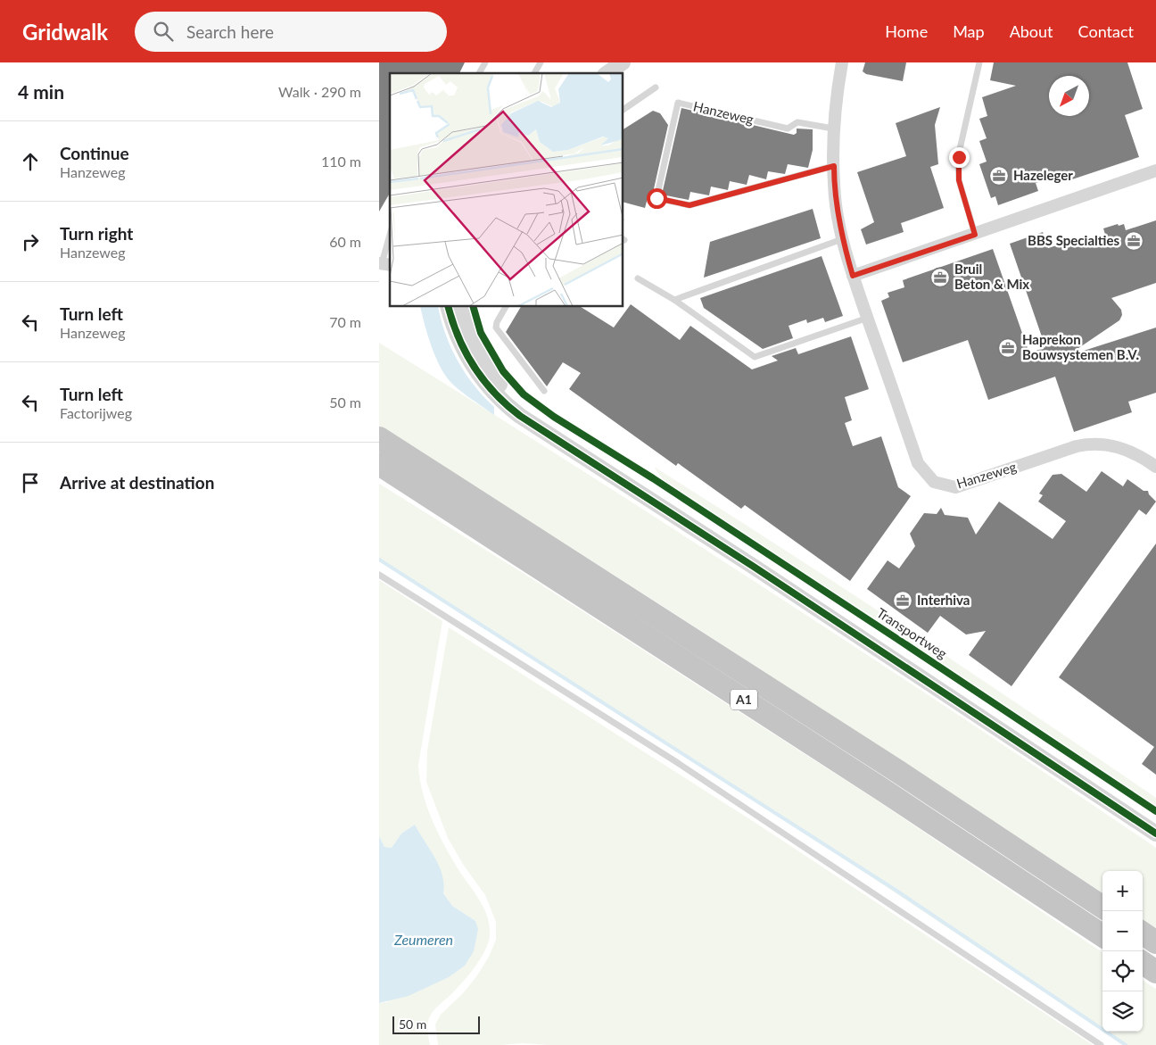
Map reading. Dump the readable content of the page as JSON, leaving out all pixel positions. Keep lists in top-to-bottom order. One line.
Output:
{"streets":{"highway":["A1"],"street":["Hanzeweg","Transportweg"]},"water":["Zeumeren"],"places":{"office":["Hazeleger","BBS Specialties","Bruil Beton & Mix","Haprekon Bouwsystemen B.V.","Interhiva"]},"scale_bar":"50 m","north":"bottom left","page":{"header":"Gridwalk","search":"Search here","nav":["Home","Map","About","Contact"],"heading":["4 min","Walk · 290 m"],"list":[["Continue","Hanzeweg","110 m"],["Turn right","Hanzeweg","60 m"],["Turn left","Hanzeweg","70 m"],["Turn left","Factorijweg","50 m"],"Arrive at destination"],"map_buttons":["+","−"],"scale":"50 m"}}
